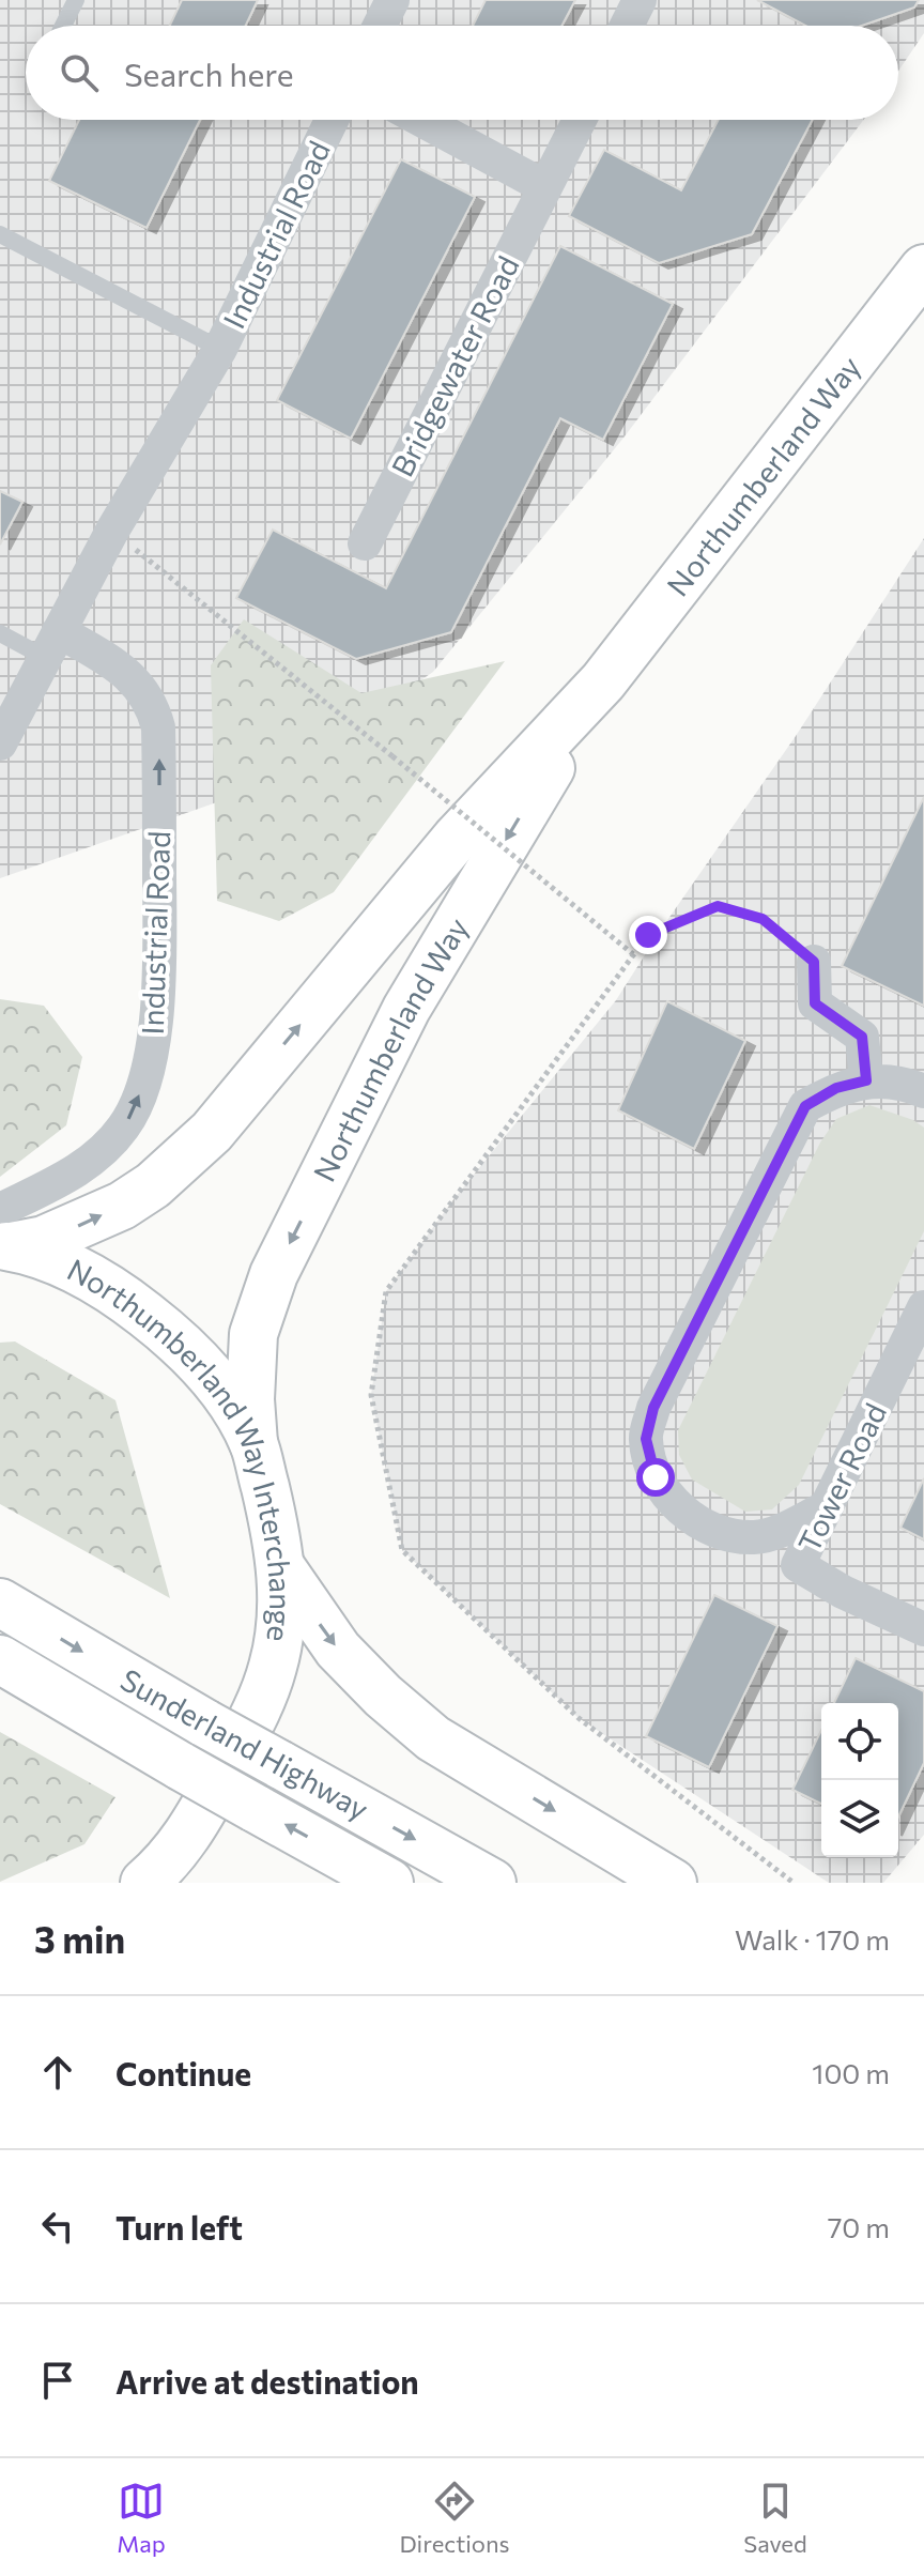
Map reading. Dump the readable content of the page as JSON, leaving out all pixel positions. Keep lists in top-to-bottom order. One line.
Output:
{"streets":{"main road":["Northumberland Way","Northumberland Way Interchange","Sunderland Highway"],"street":["Industrial Road","Bridgewater Road","Tower Road"]},"crossings":[["Industrial Road","Northumberland Way"],["Industrial Road","Northumberland Way Interchange"],["Northumberland Way","Northumberland Way Interchange"]],"one_way":["Industrial Road"],"page":{"search":"Search here","heading":["3 min","Walk · 170 m"],"list":[["Continue","100 m"],["Turn left","70 m"],"Arrive at destination"],"nav":["Map","Directions","Saved"]}}
